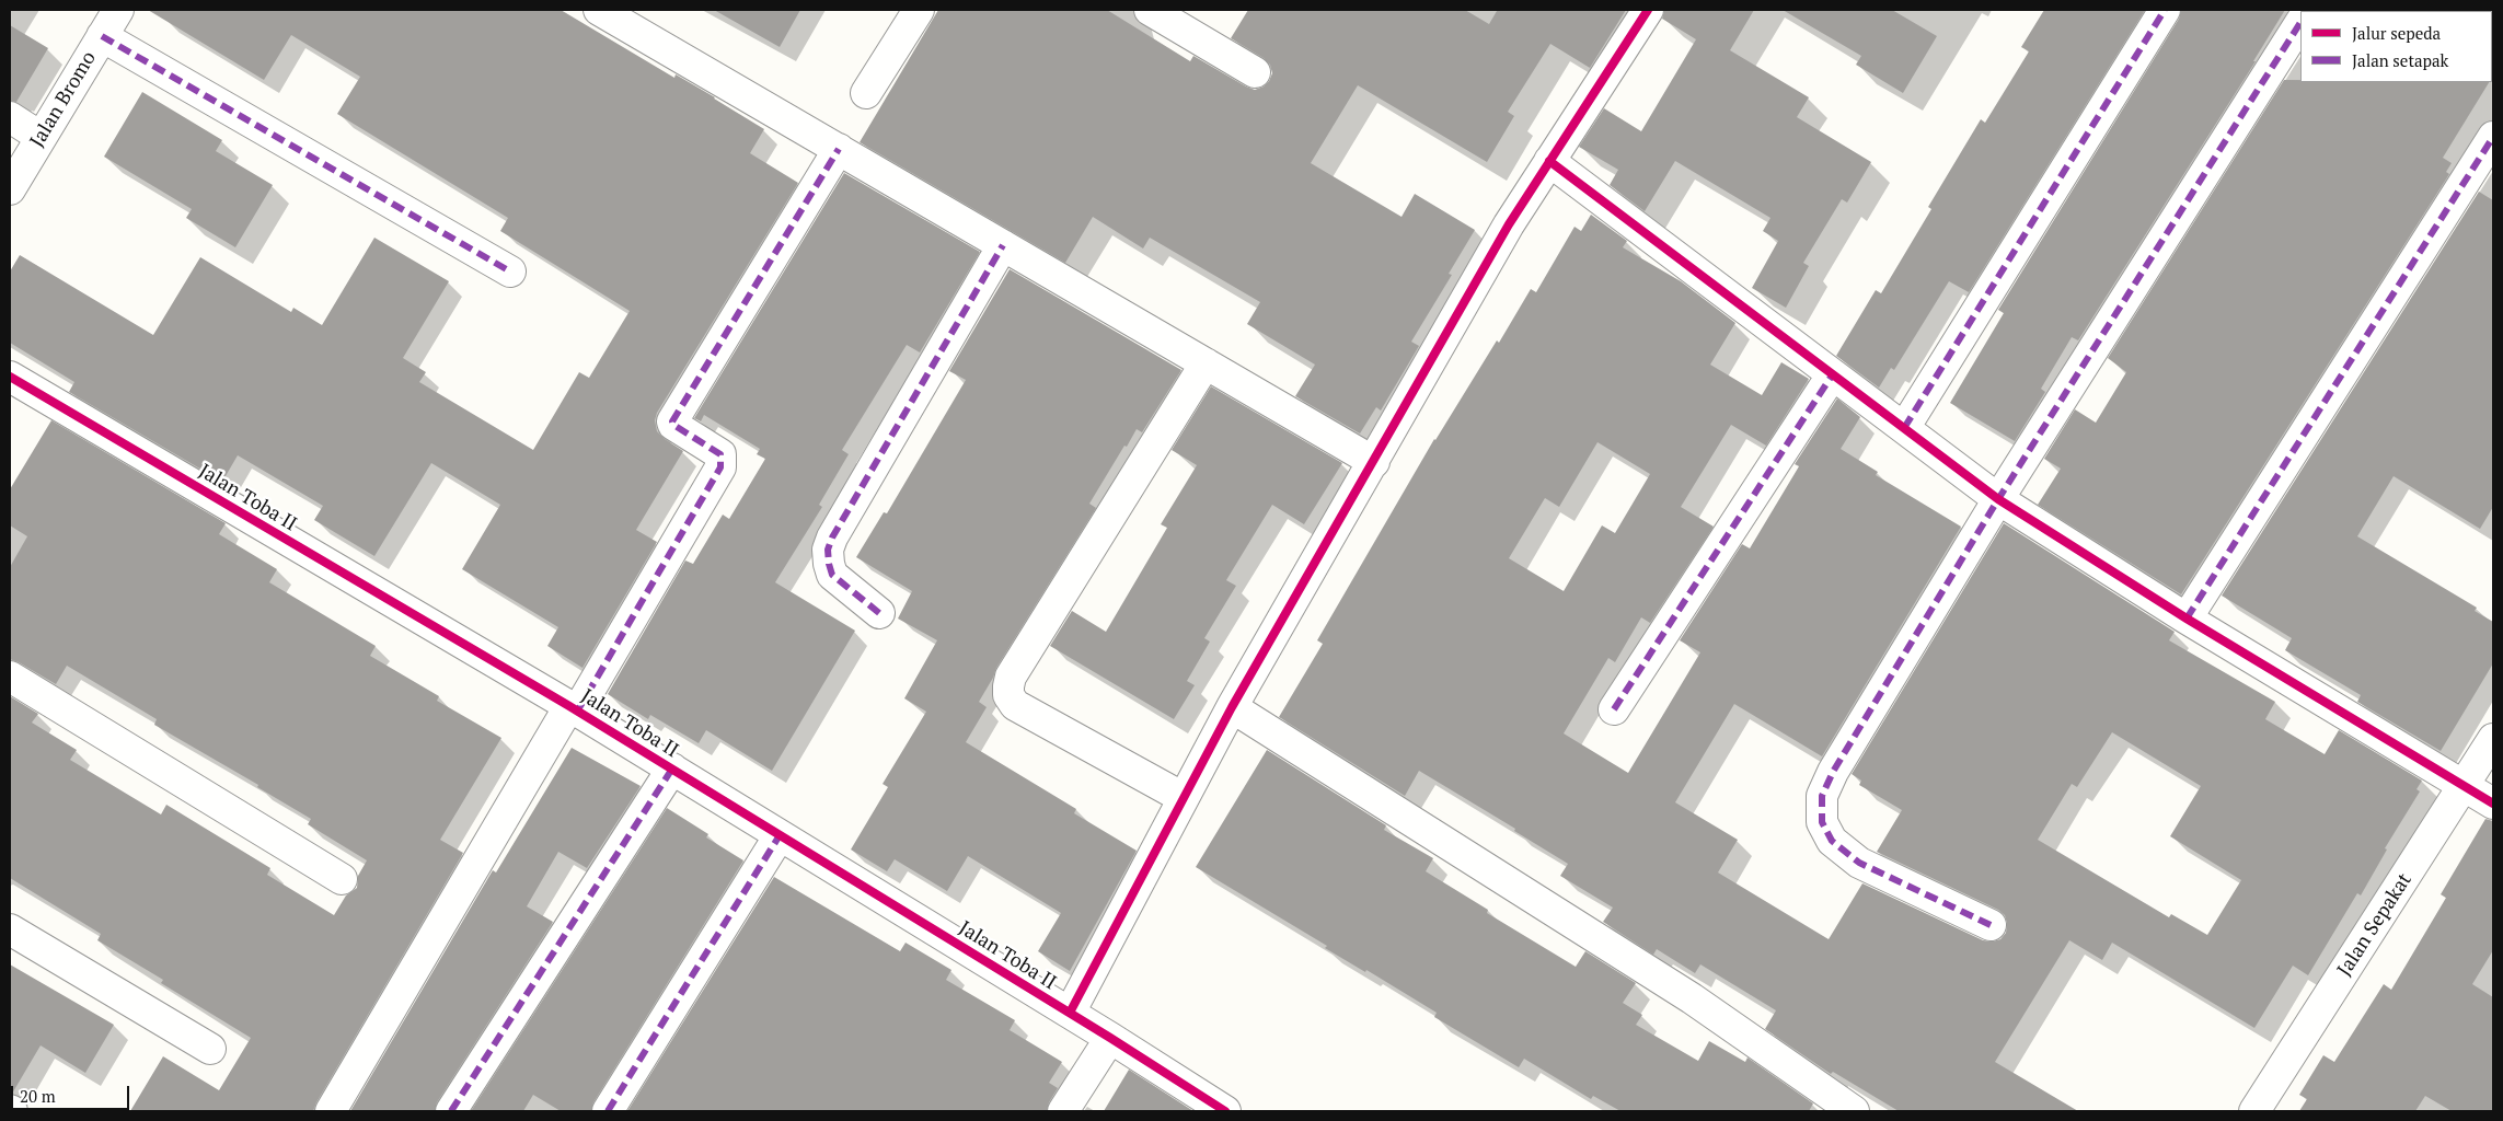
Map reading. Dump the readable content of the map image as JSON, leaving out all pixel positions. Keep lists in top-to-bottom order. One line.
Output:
{"streets":{"street":["Jalan Bromo","Jalan Toba II","Jalan Sepakat"]},"legend":["Jalur sepeda","Jalan setapak"],"scale_bar":"20 m"}
